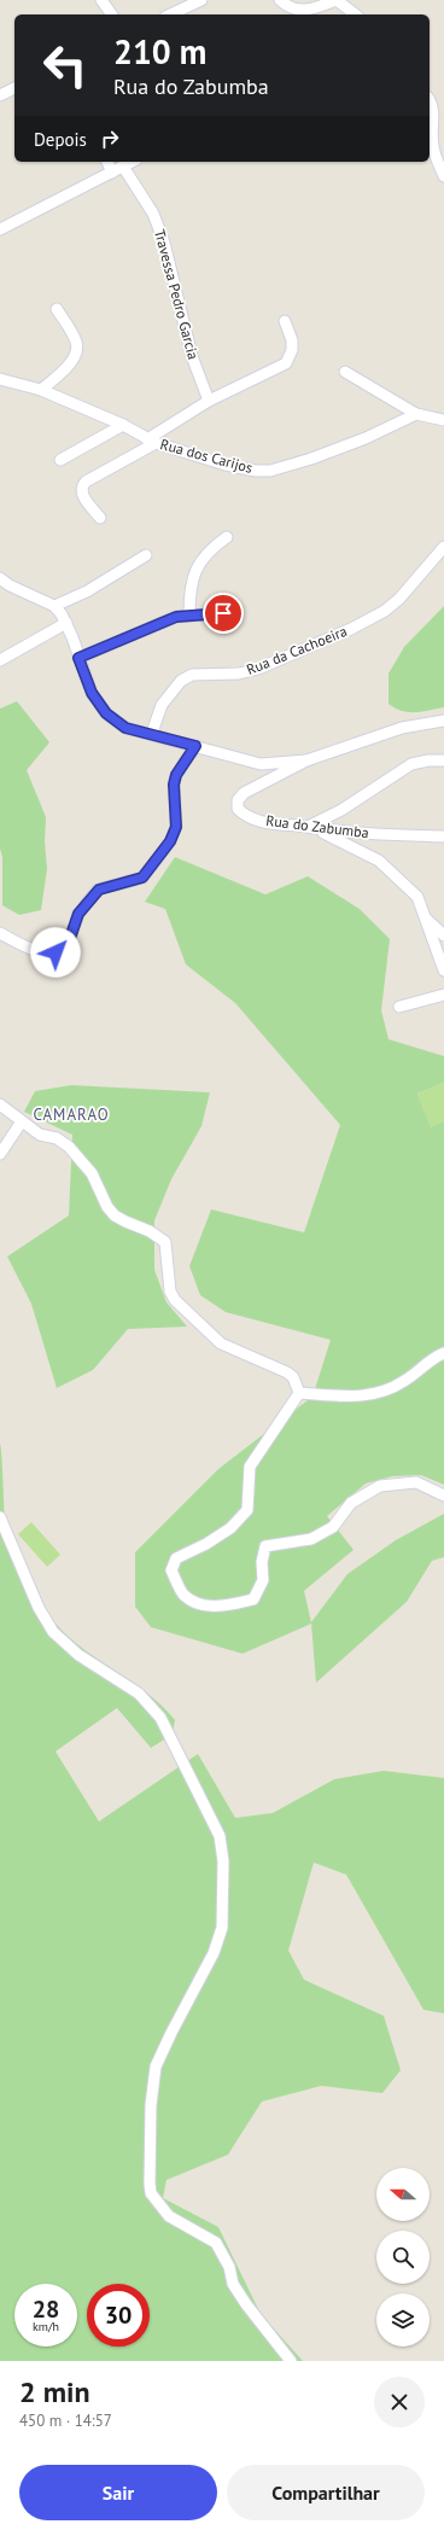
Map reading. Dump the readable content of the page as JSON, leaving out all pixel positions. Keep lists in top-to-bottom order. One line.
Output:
{"streets":{"street":["Travessa Pedro Garcia","Rua dos Carijos","Rua da Cachoeira","Rua do Zabumba"]},"districts":["CAMARAO"],"north":"left","page":{"turn":["210 m","Rua do Zabumba"],"then":"Depois","speed":"28 km/h","limit":"30","heading":["2 min","450 m · 14:57"],"buttons":["Sair","Compartilhar"]}}
